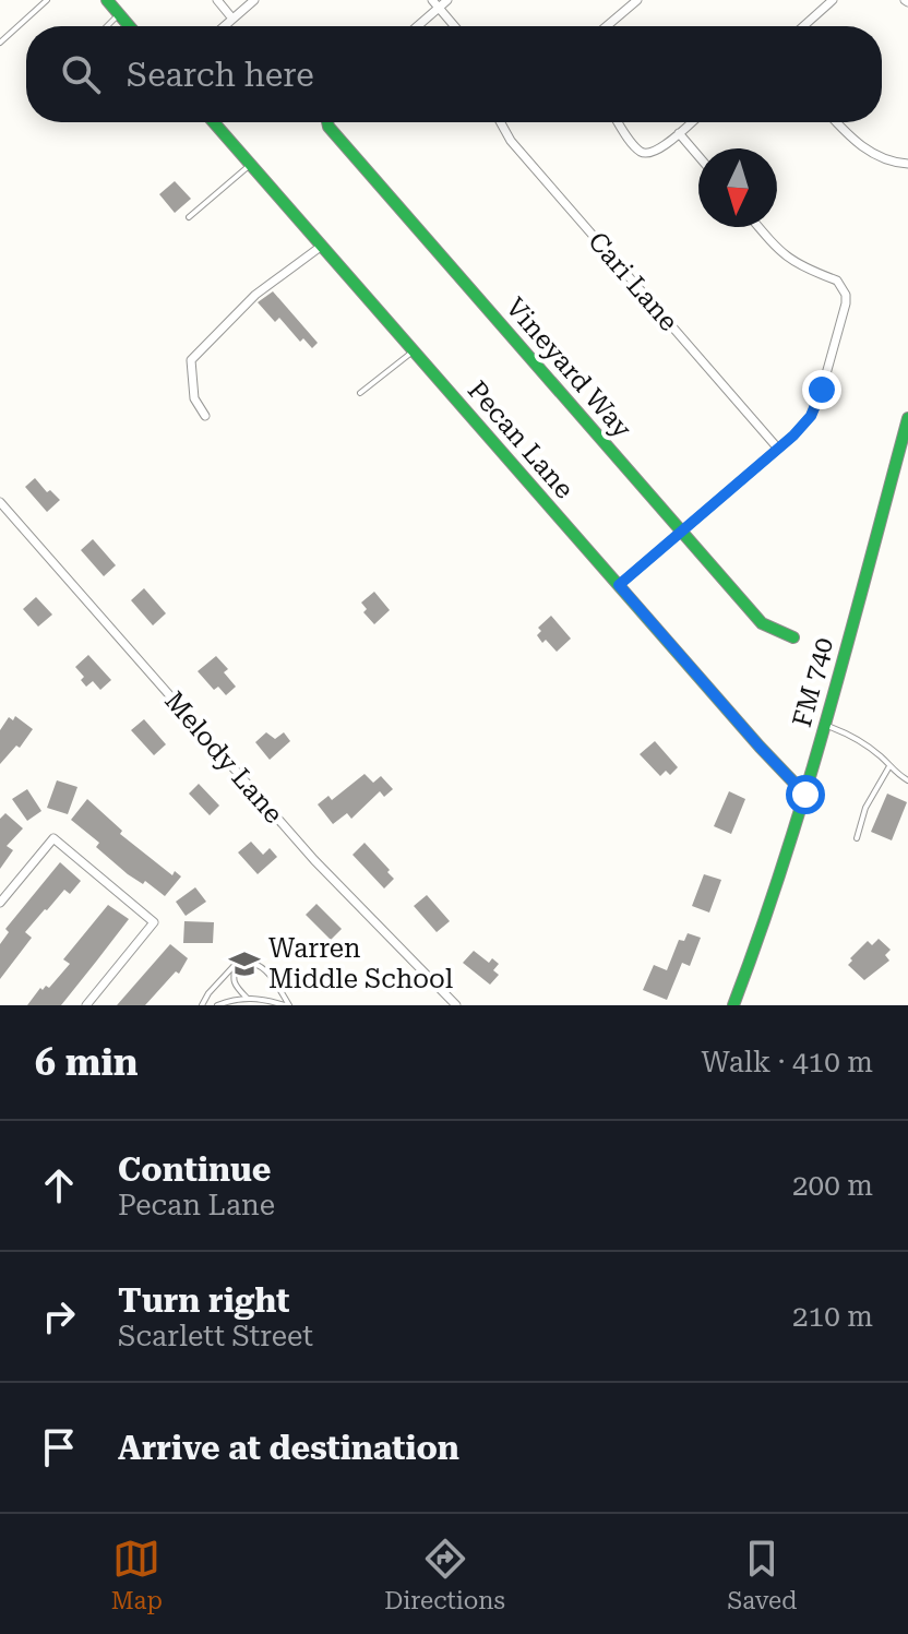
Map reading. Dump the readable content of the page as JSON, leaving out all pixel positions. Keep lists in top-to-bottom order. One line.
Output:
{"streets":{"street":["Cari Lane","Vineyard Way","Pecan Lane","FM 740","Melody Lane"]},"crossings":[["Pecan Lane","FM 740"]],"places":{"school or university":["Warren Middle School"]},"north":"bottom","page":{"search":"Search here","heading":["6 min","Walk · 410 m"],"list":[["Continue","Pecan Lane","200 m"],["Turn right","Scarlett Street","210 m"],"Arrive at destination"],"nav":["Map","Directions","Saved"]}}
